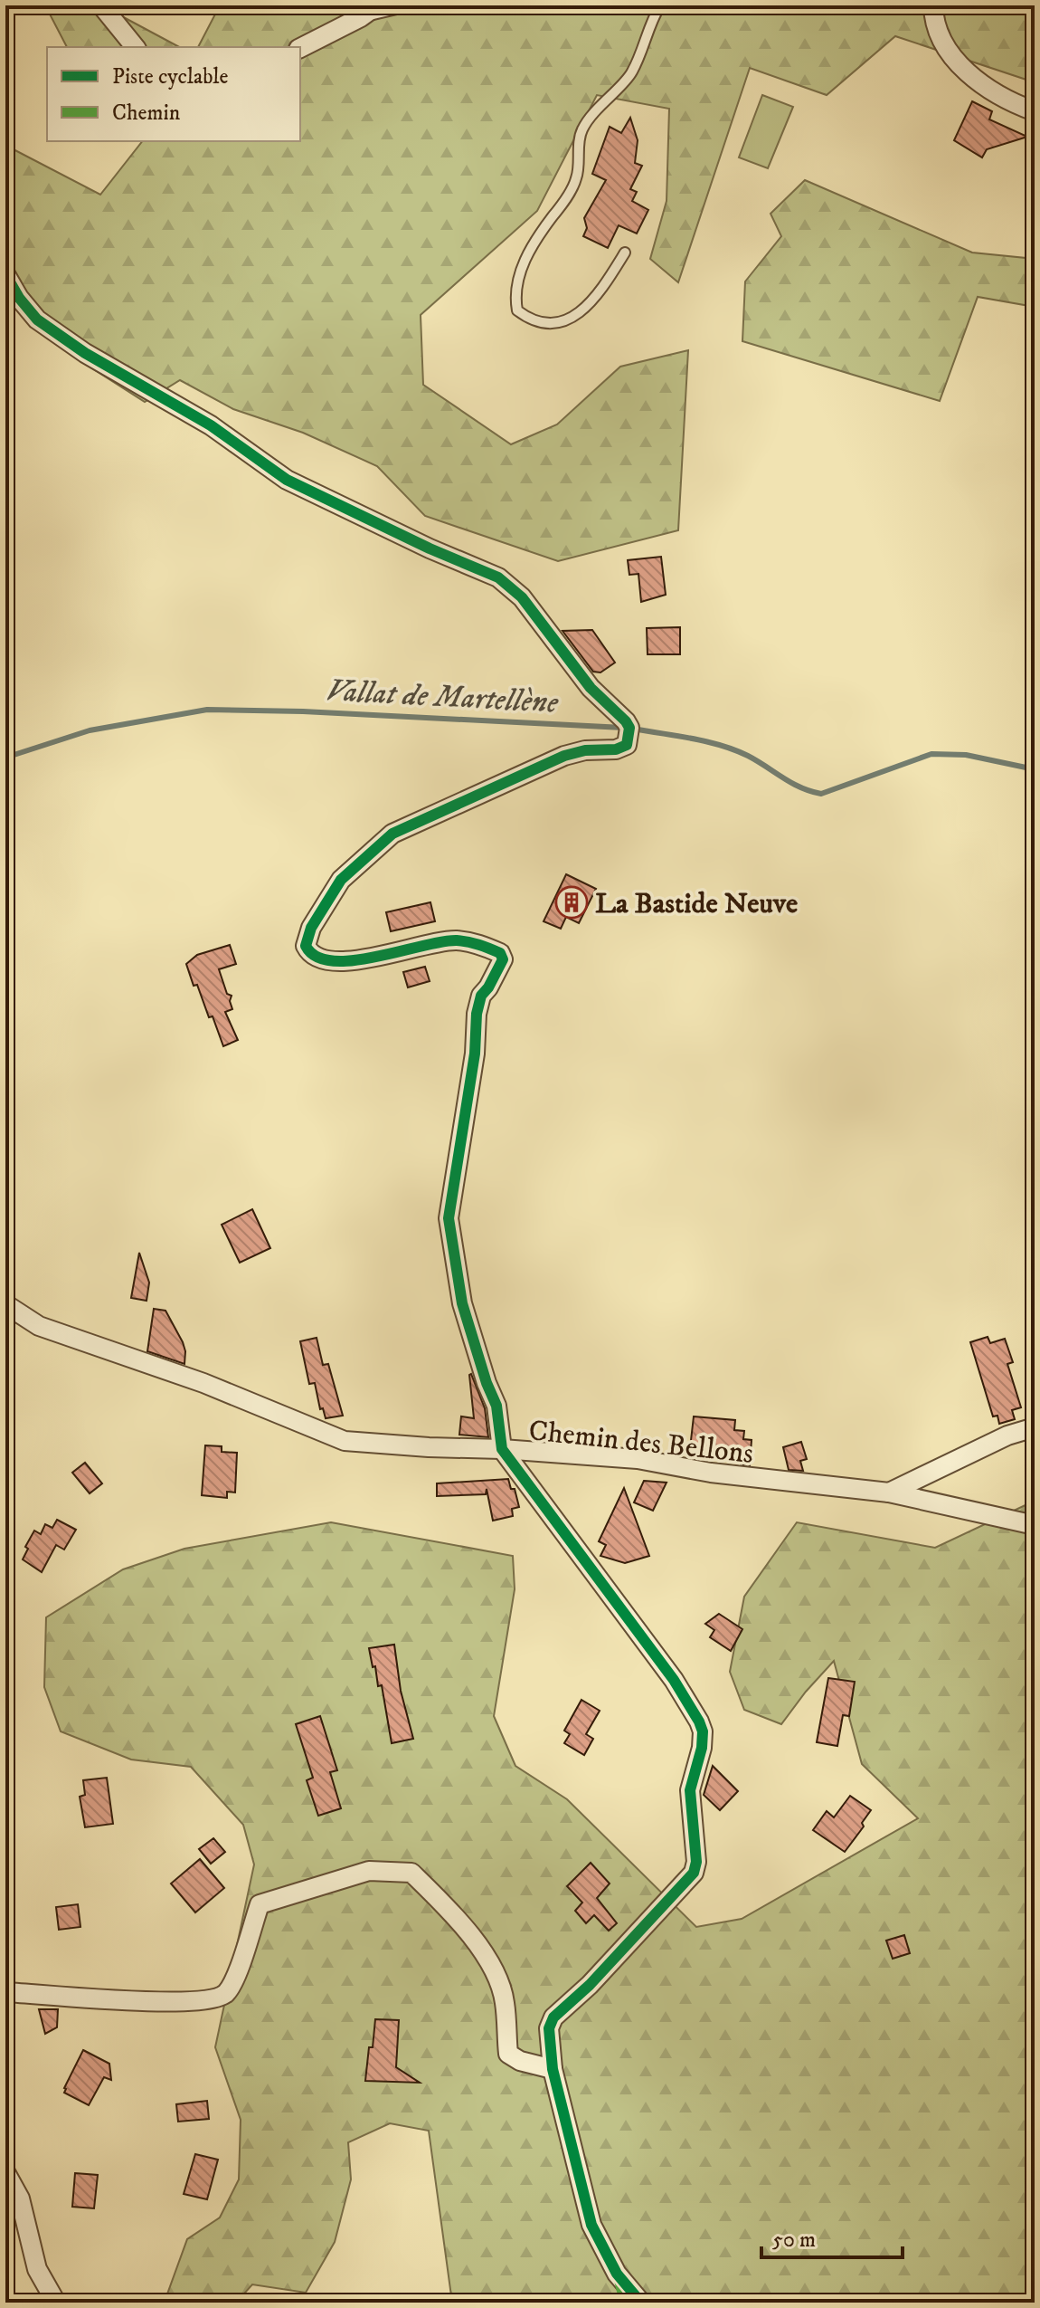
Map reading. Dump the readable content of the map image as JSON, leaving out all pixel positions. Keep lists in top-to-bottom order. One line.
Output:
{"streets":{"street":["Chemin des Bellons"]},"water":["Vallat de Martellène"],"places":{"building":["La Bastide Neuve"]},"legend":["Piste cyclable","Chemin"],"scale_bar":"50 m"}
